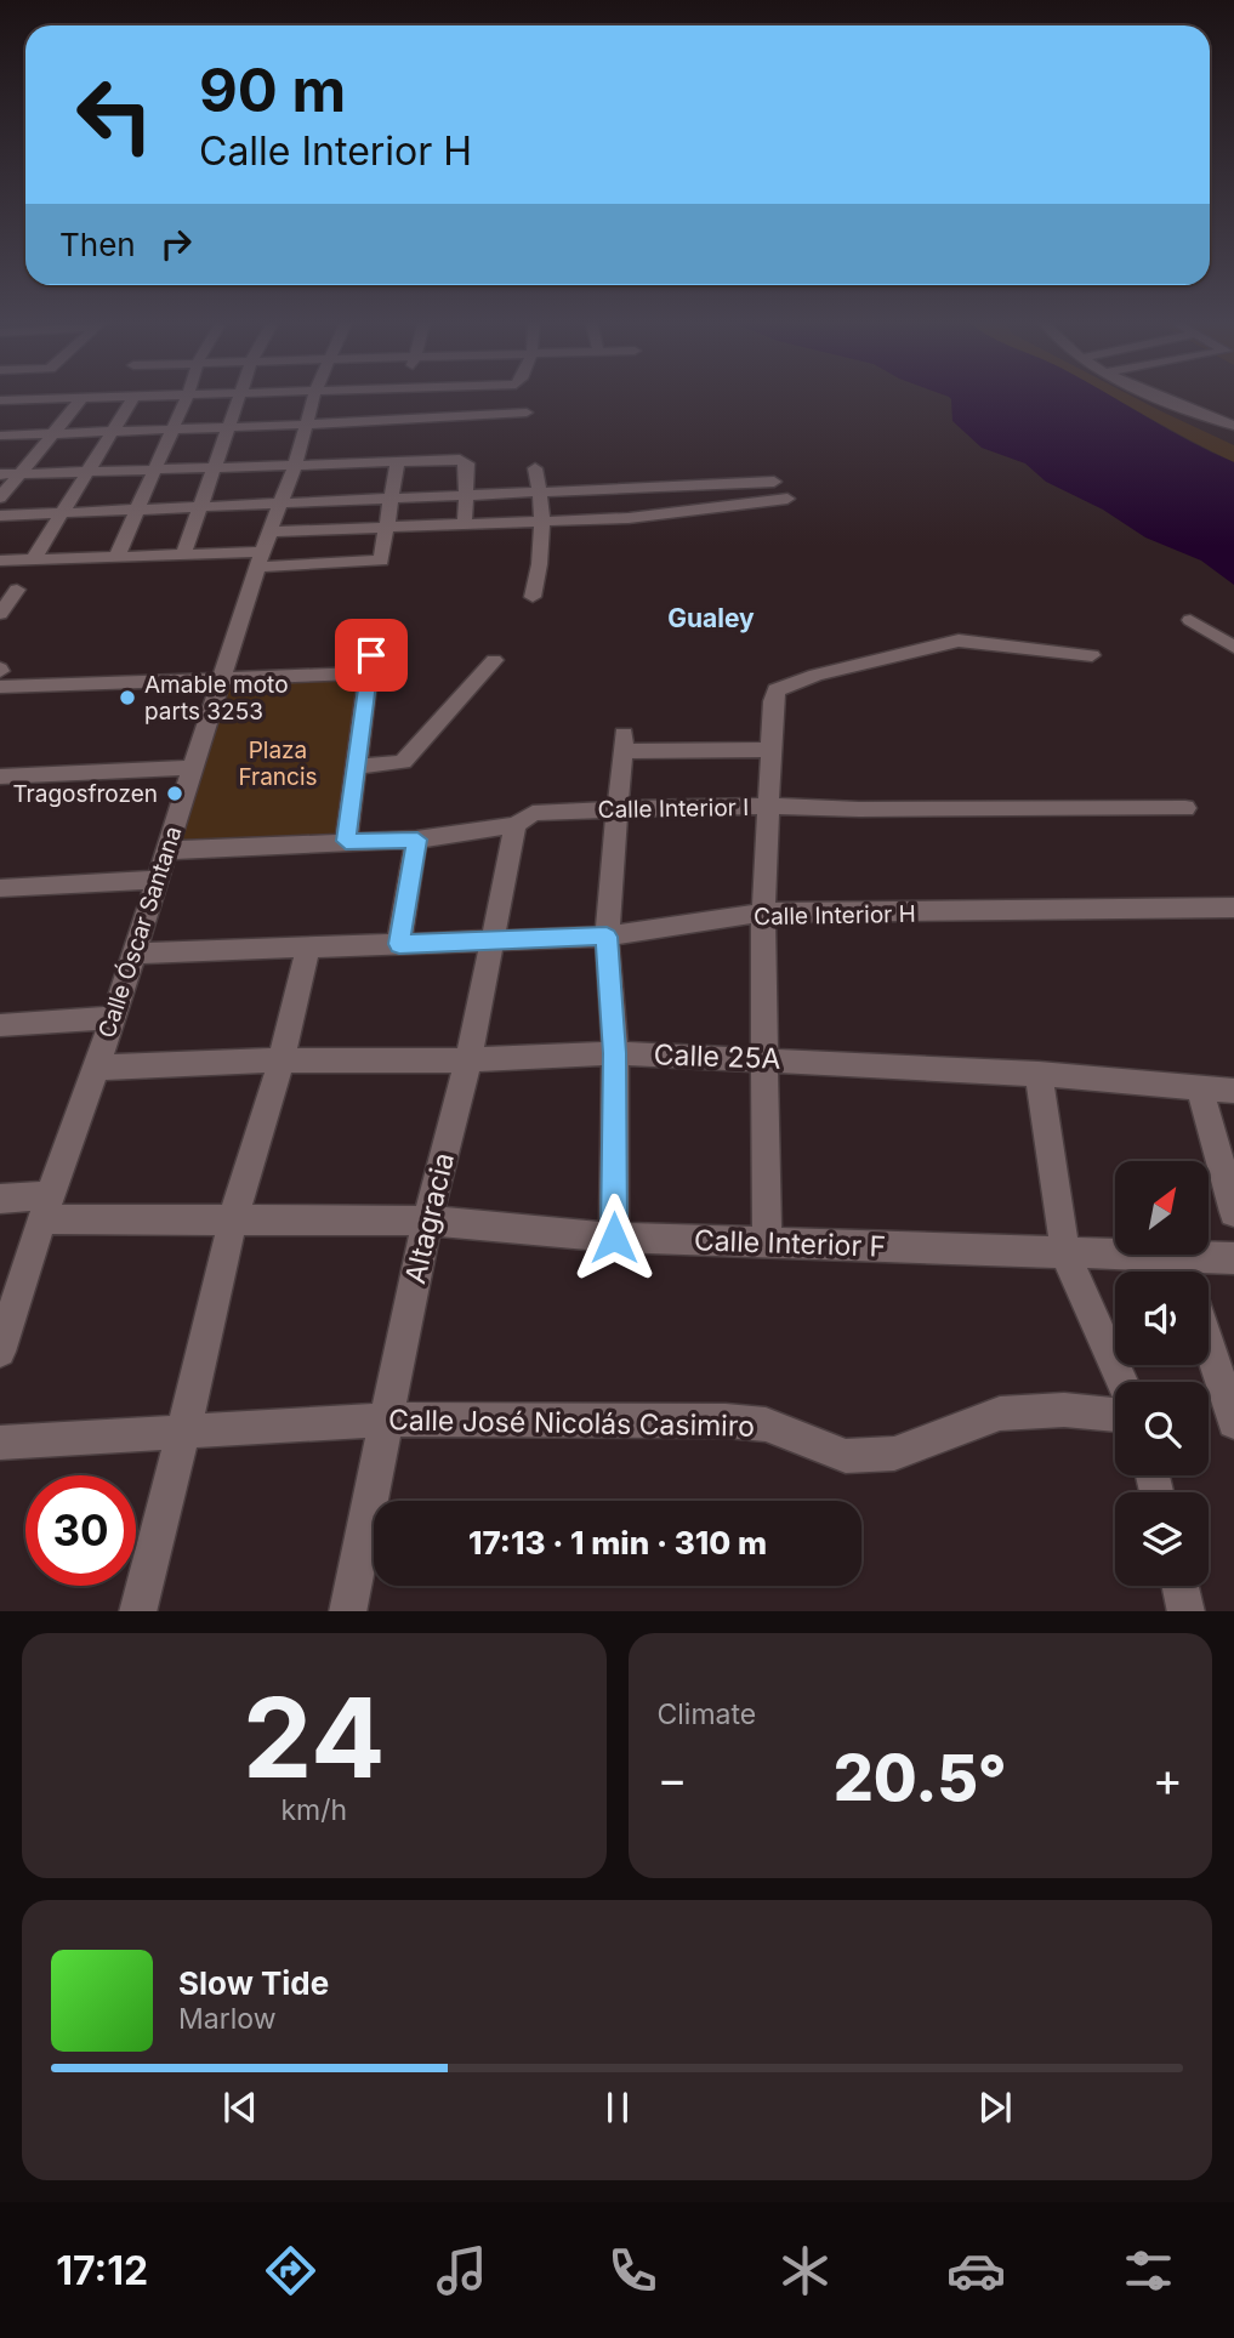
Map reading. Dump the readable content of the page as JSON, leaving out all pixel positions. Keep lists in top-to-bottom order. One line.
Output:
{"streets":{"street":["Calle Interior I","Calle Interior H","Calle Óscar Santana","Calle 25A","Altagracia","Calle Interior F","Calle José Nicolás Casimiro"]},"crossings":[["Calle Interior I","Calle Óscar Santana"],["Calle Interior I","Altagracia"],["Calle Interior H","Calle Óscar Santana"],["Calle Interior H","Altagracia"],["Calle Óscar Santana","Calle 25A"],["Calle Óscar Santana","Calle Interior F"],["Calle 25A","Altagracia"],["Altagracia","Calle Interior F"],["Altagracia","Calle José Nicolás Casimiro"]],"districts":["Gualey"],"parks":["Plaza Francis"],"places":["Amable moto parts 3253","Tragosfrozen"],"north":"top right","page":{"turn":["90 m","Calle Interior H"],"then":"Then","limit":"30","trip":"17:13 · 1 min · 310 m","tile":[["24","km/h"],"Climate"],"heat":["−","20.5°","+"],"song":["Slow Tide","Marlow"],"tabs":"17:12"}}
